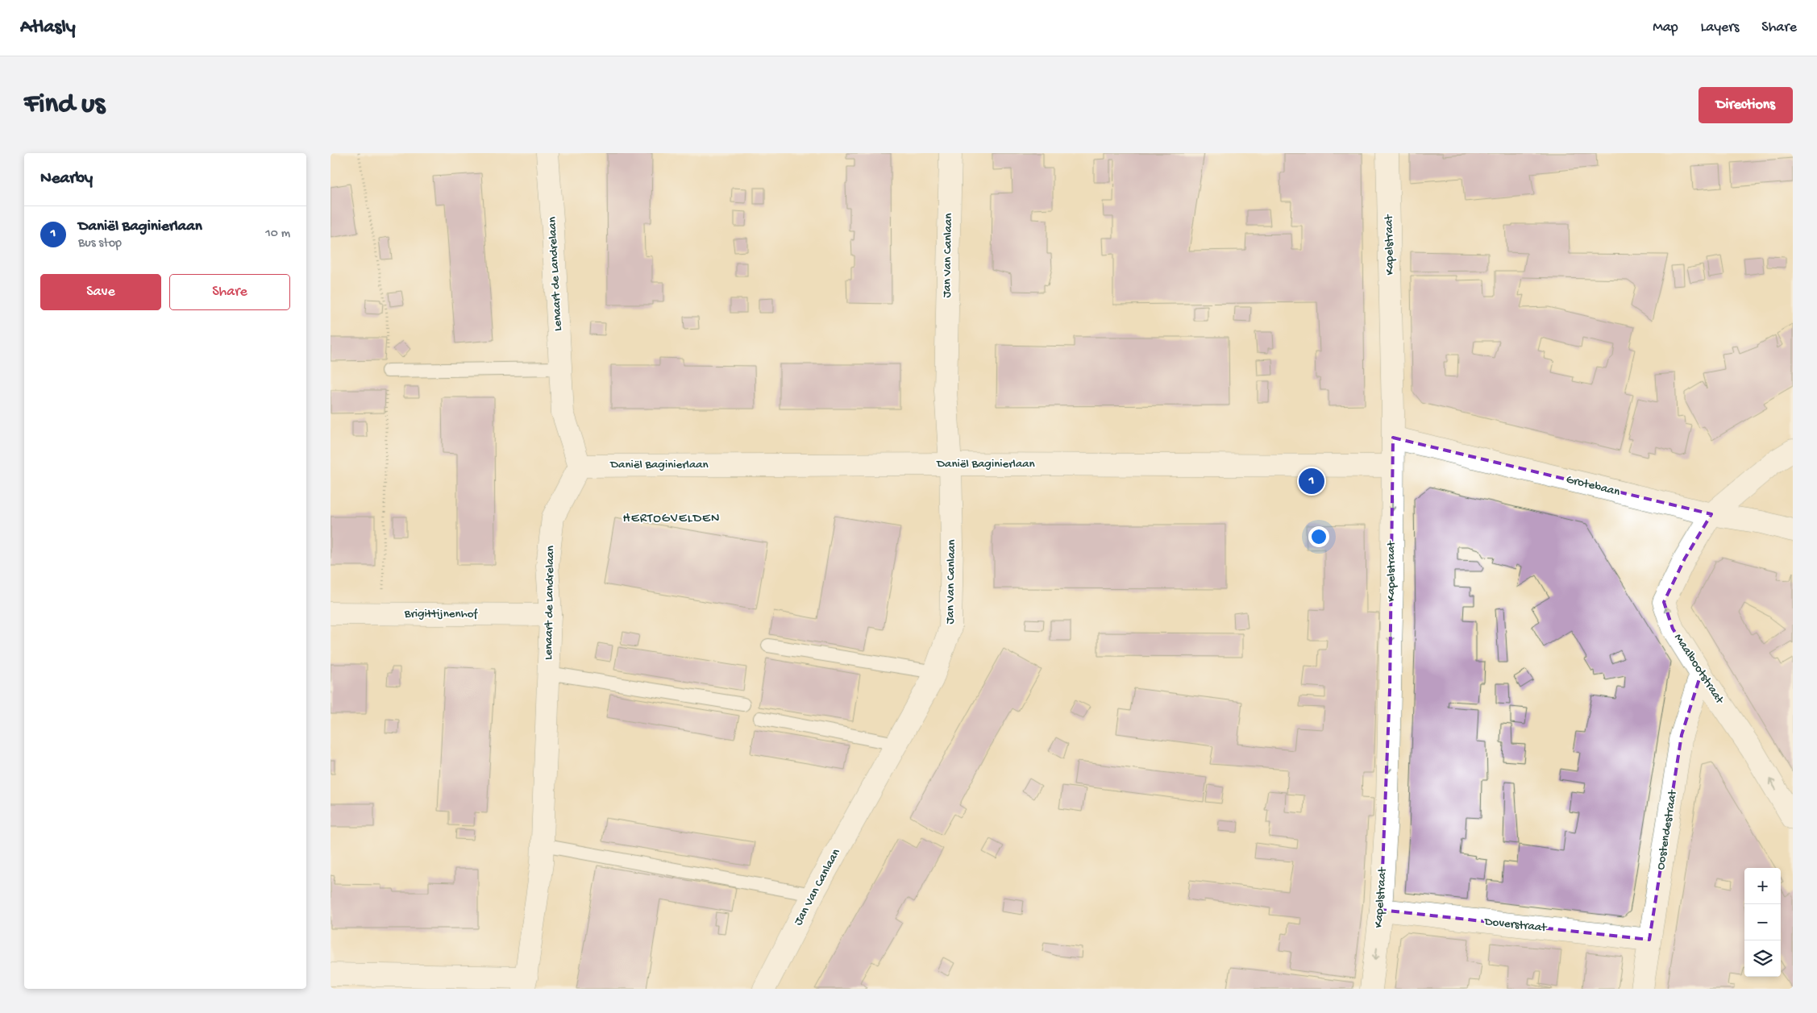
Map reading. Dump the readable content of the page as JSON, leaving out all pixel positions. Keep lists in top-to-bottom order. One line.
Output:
{"streets":{"street":["Kapelstraat","Jan Van Canlaan","Lenaart de Landrelaan","Daniël Baginierlaan","Grotebaan","Brigittijnenhof","Maalbootstraat","Oostendestraat","Doverstraat"]},"crossings":[["Kapelstraat","Daniël Baginierlaan"],["Kapelstraat","Grotebaan"],["Kapelstraat","Doverstraat"],["Jan Van Canlaan","Daniël Baginierlaan"],["Lenaart de Landrelaan","Daniël Baginierlaan"],["Lenaart de Landrelaan","Brigittijnenhof"],["Grotebaan","Maalbootstraat"],["Maalbootstraat","Oostendestraat"],["Oostendestraat","Doverstraat"]],"one_way":["Kapelstraat","Maalbootstraat"],"districts":["HERTOGVELDEN"],"page":{"header":"Atlasly","nav":["Map","Layers","Share"],"buttons":["Directions",["Save","Share"]],"title":"Find us","heading":"Nearby","list":[{"mark":"1","name":"Daniël Baginierlaan","note":"Bus stop","value":"10 m"}],"pins":"1","map_buttons":["+","−"]}}
